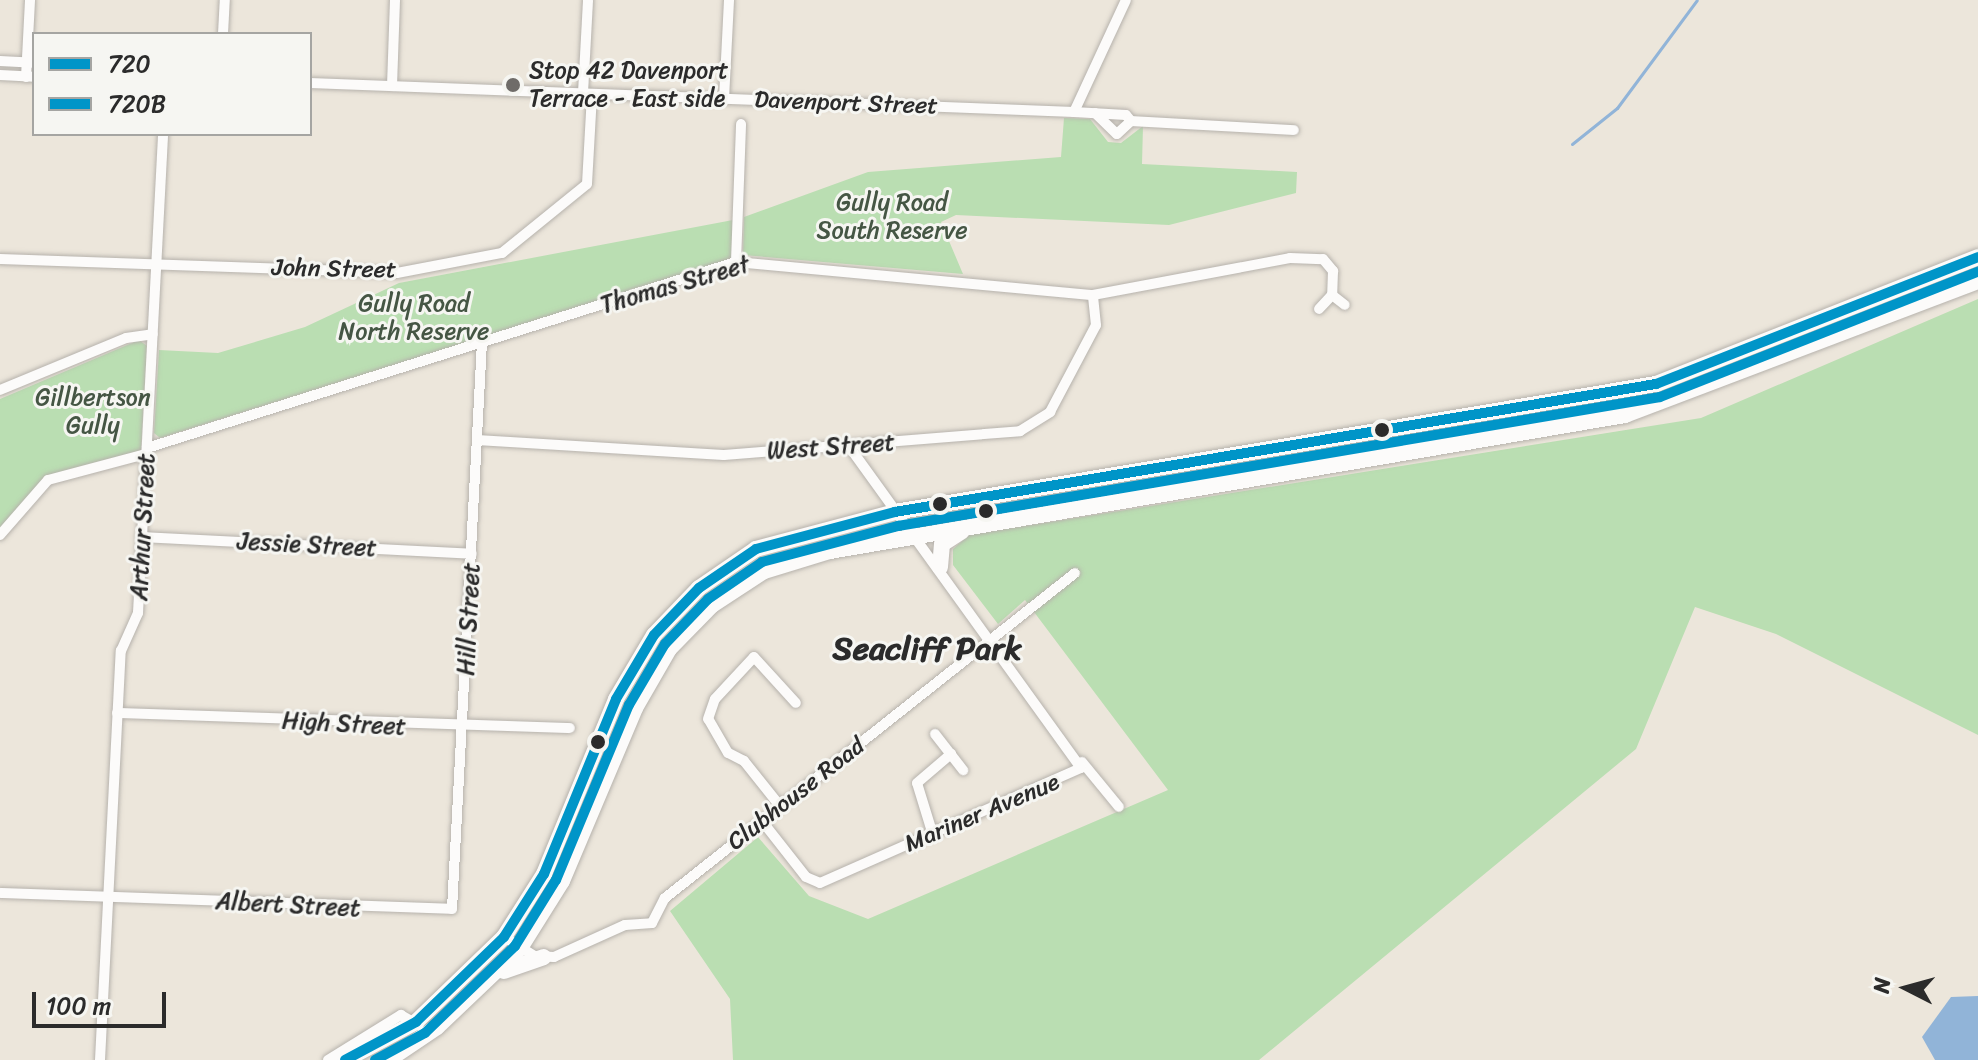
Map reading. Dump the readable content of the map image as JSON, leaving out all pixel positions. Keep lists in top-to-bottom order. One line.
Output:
{"streets":{"street":["Davenport Street","John Street","Thomas Street","West Street","Arthur Street","Jessie Street","Hill Street","High Street","Clubhouse Road","Mariner Avenue","Albert Street"]},"crossings":[["Davenport Street","John Street"],["John Street","Arthur Street"],["Thomas Street","West Street"],["Thomas Street","Arthur Street"],["Thomas Street","Hill Street"],["West Street","Hill Street"],["West Street","Mariner Avenue"],["Arthur Street","Jessie Street"],["Arthur Street","High Street"],["Arthur Street","Albert Street"],["Jessie Street","Hill Street"],["Hill Street","High Street"],["Hill Street","Albert Street"],["Clubhouse Road","Mariner Avenue"]],"districts":["Seacliff Park"],"parks":["Gully Road South Reserve","Gully Road North Reserve","Gillbertson Gully"],"places":["Stop 42 Davenport Terrace - East side"],"lines":["transit line 720","transit line 720B"],"legend":["720","720B"],"scale_bar":"100 m","north":"left"}
